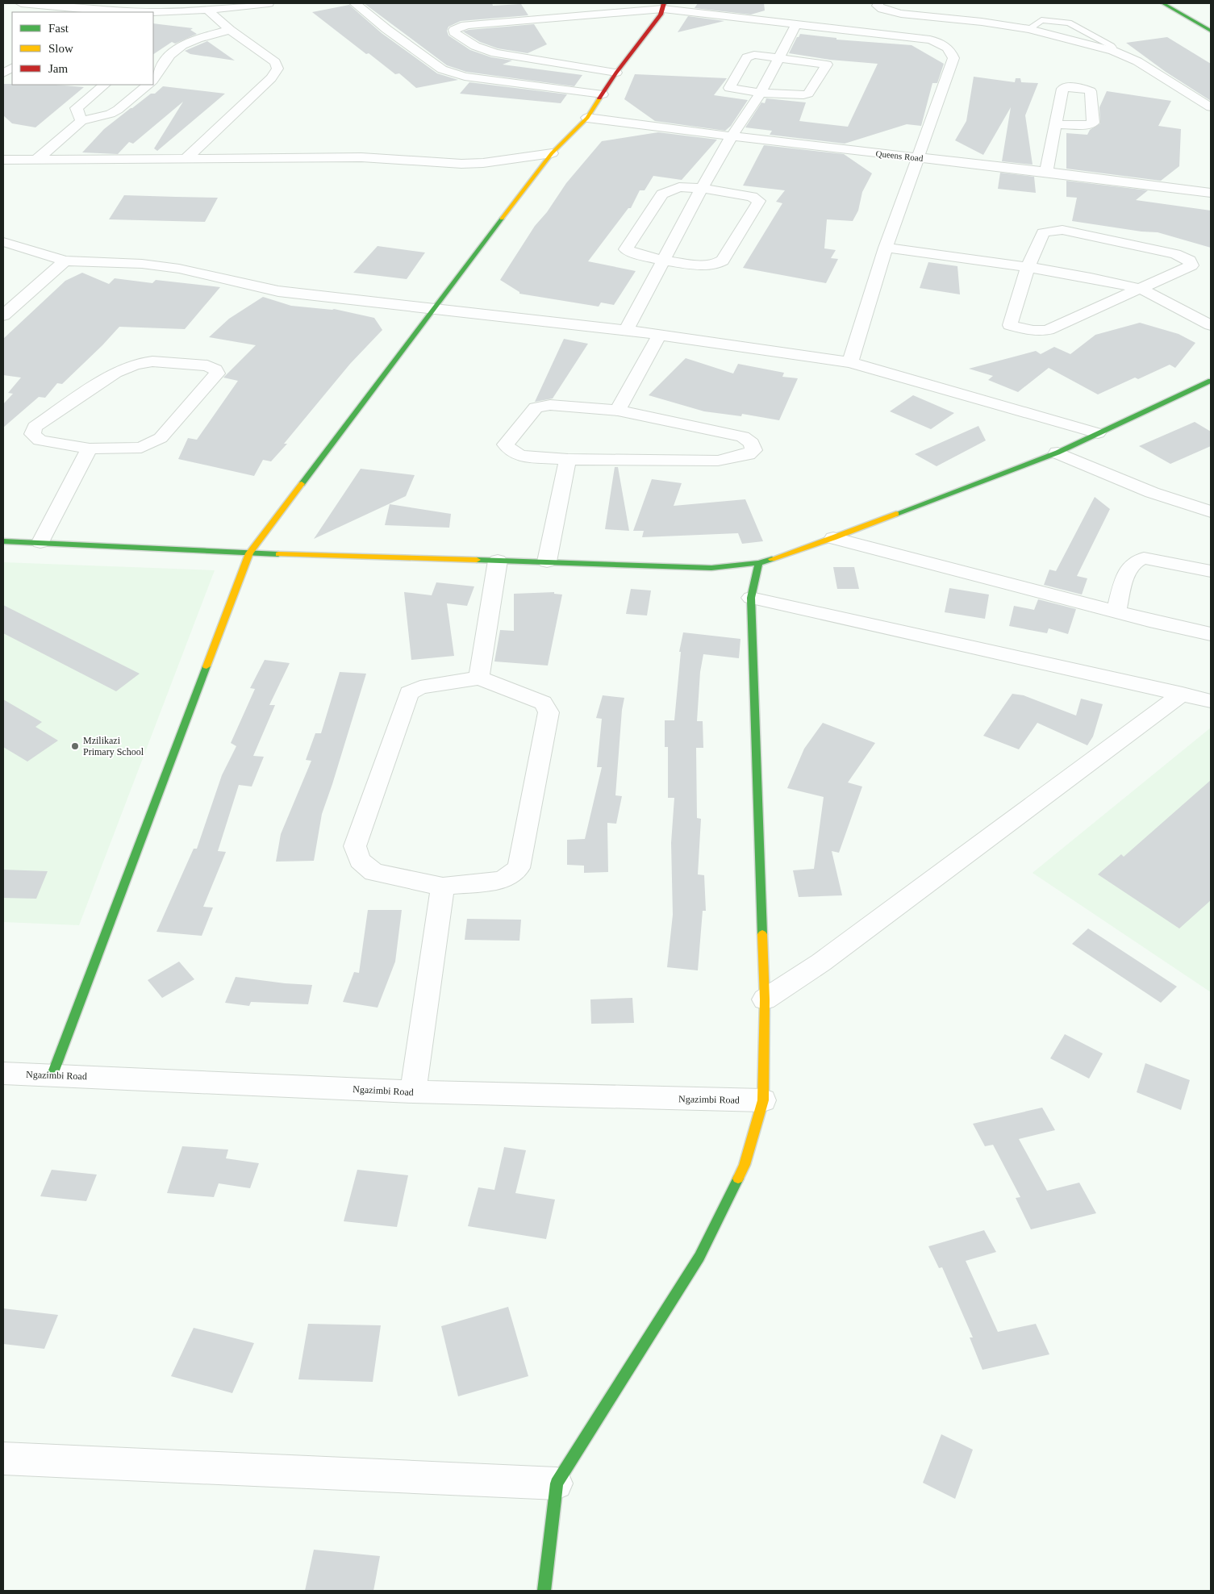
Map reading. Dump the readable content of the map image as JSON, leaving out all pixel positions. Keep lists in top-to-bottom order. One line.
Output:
{"streets":{"street":["Queens Road","Ngazimbi Road"]},"places":["Mzilikazi Primary School"],"legend":["Fast","Slow","Jam"]}
